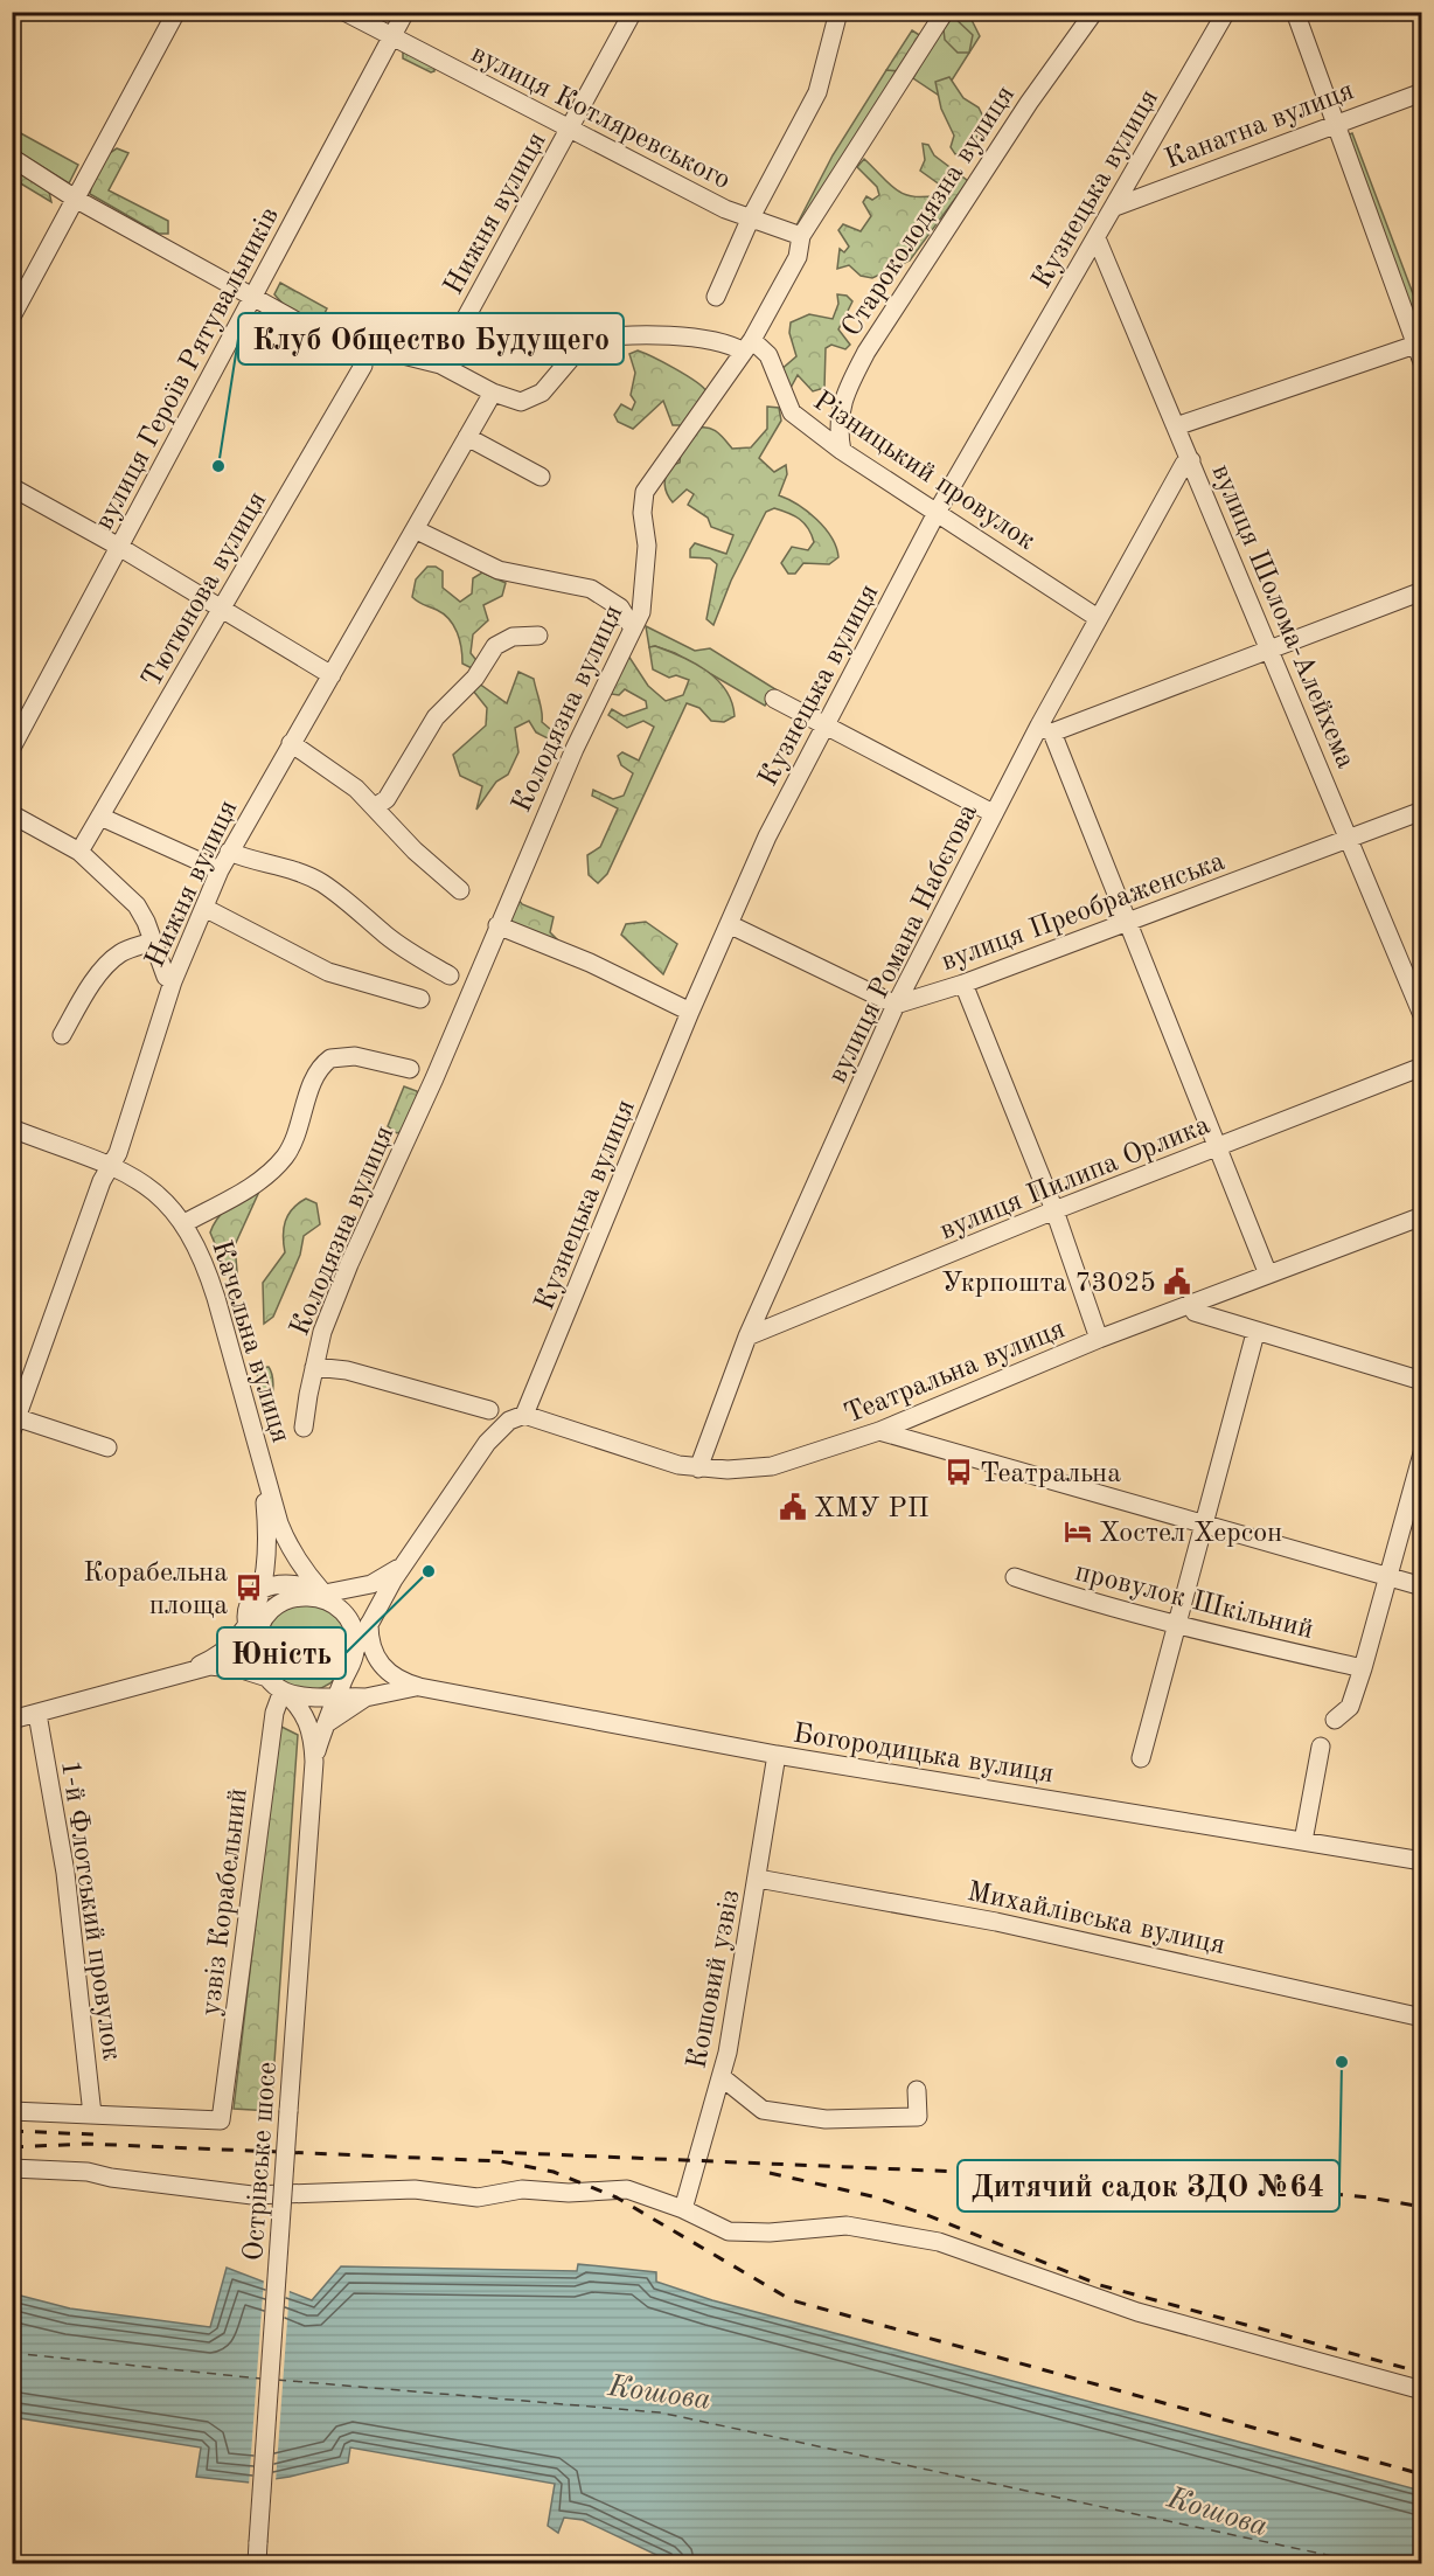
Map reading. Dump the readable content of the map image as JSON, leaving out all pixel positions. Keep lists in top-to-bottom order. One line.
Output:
{"streets":{"street":["вулиця Котляревського","Канатна вулиця","Кузнецька вулиця","Староколодязна вулиця","Нижня вулиця","вулиця Героїв Рятувальників","Різницький провулок","Тютюнова вулиця","вулиця Шолома-Алейхема","Колодязна вулиця","вулиця Преображенська","вулиця Романа Набєгова","вулиця Пилипа Орлика","Качельна вулиця","Театральна вулиця","провулок Шкільний","Богородицька вулиця","узвіз Корабельний","1-й Флотський провулок","Михайлівська вулиця","Кошовий узвіз","Острівське шосе"]},"crossings":[["вулиця Котляревського","Нижня вулиця"],["вулиця Котляревського","вулиця Героїв Рятувальників"],["вулиця Котляревського","Колодязна вулиця"],["Канатна вулиця","Кузнецька вулиця"],["Кузнецька вулиця","Різницький провулок"],["Кузнецька вулиця","вулиця Шолома-Алейхема"],["Староколодязна вулиця","Різницький провулок"],["Нижня вулиця","Качельна вулиця"],["Різницький провулок","Колодязна вулиця"],["Різницький провулок","вулиця Романа Набєгова"],["вулиця Шолома-Алейхема","вулиця Преображенська"],["вулиця Шолома-Алейхема","вулиця Романа Набєгова"],["вулиця Преображенська","вулиця Романа Набєгова"],["вулиця Романа Набєгова","вулиця Пилипа Орлика"],["вулиця Романа Набєгова","Театральна вулиця"],["Качельна вулиця","Богородицька вулиця"],["Качельна вулиця","Острівське шосе"],["Богородицька вулиця","узвіз Корабельний"],["Богородицька вулиця","Кошовий узвіз"],["Богородицька вулиця","Острівське шосе"],["узвіз Корабельний","1-й Флотський провулок"],["узвіз Корабельний","Острівське шосе"],["Михайлівська вулиця","Кошовий узвіз"]],"water":["Кошова"],"places":{"other":["Клуб Общество Будущего","Юність","Дитячий садок ЗДО №64"],"public building":["Укрпошта 73025","ХМУ РП"],"bus stop":["Театральна","Корабельна площа"],"hotel":["Хостел Херсон"]}}
